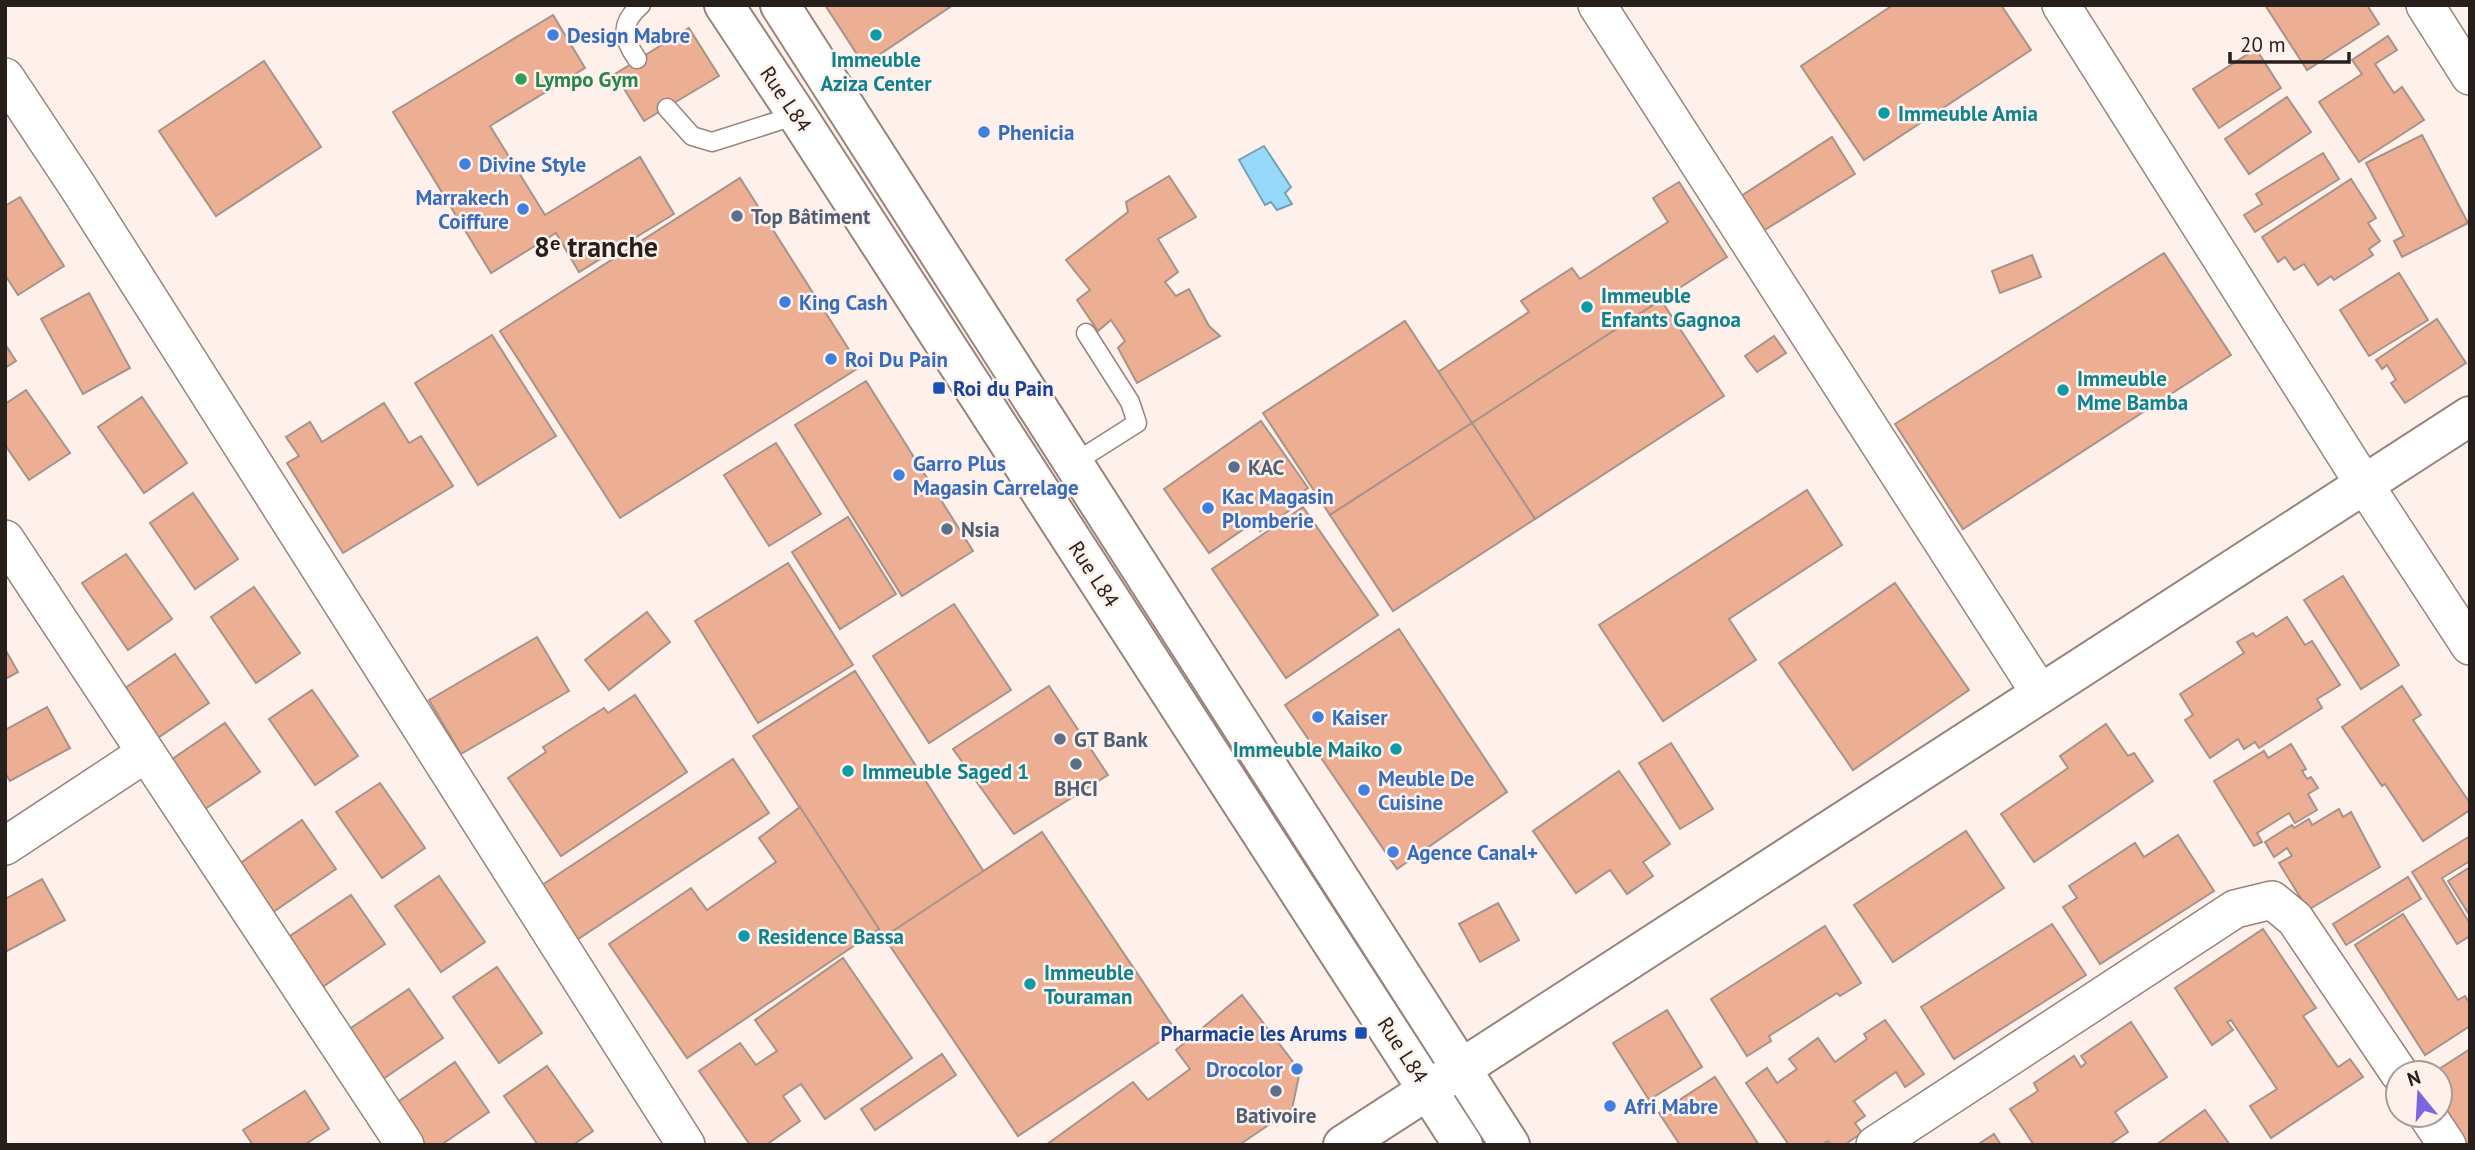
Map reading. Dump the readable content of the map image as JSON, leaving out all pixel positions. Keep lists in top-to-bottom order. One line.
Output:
{"streets":{"street":["Rue L84"]},"districts":["8ᵉ tranche"],"places":{"other":["Design Mabre","Immeuble Aziza Center","Lympo Gym","Immeuble Amia","Phenicia","Divine Style","Marrakech Coiffure","Top Bâtiment","King Cash","Immeuble Enfants Gagnoa","Roi Du Pain","Immeuble Mme Bamba","KAC","Garro Plus Magasin Carrelage","Kac Magasin Plomberie","Nsia","Kaiser","GT Bank","Immeuble Maiko","BHCI","Immeuble Saged 1","Meuble De Cuisine","Agence Canal+","Residence Bassa","Immeuble Touraman","Drocolor","Bativoire","Afri Mabre"],"transit":["Roi du Pain","Pharmacie les Arums"]},"scale_bar":"20 m","north":"top"}
